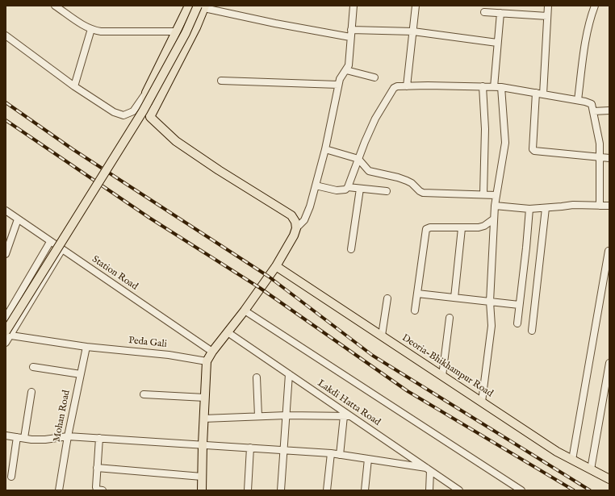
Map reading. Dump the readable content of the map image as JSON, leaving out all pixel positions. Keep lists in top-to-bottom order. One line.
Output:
{"streets":{"main road":["Deoria-Bhikhampur Road"],"street":["Station Road","Peda Gali","Lakdi Hatta Road","Mohan Road"]},"crossings":[["Peda Gali","Mohan Road"]]}
